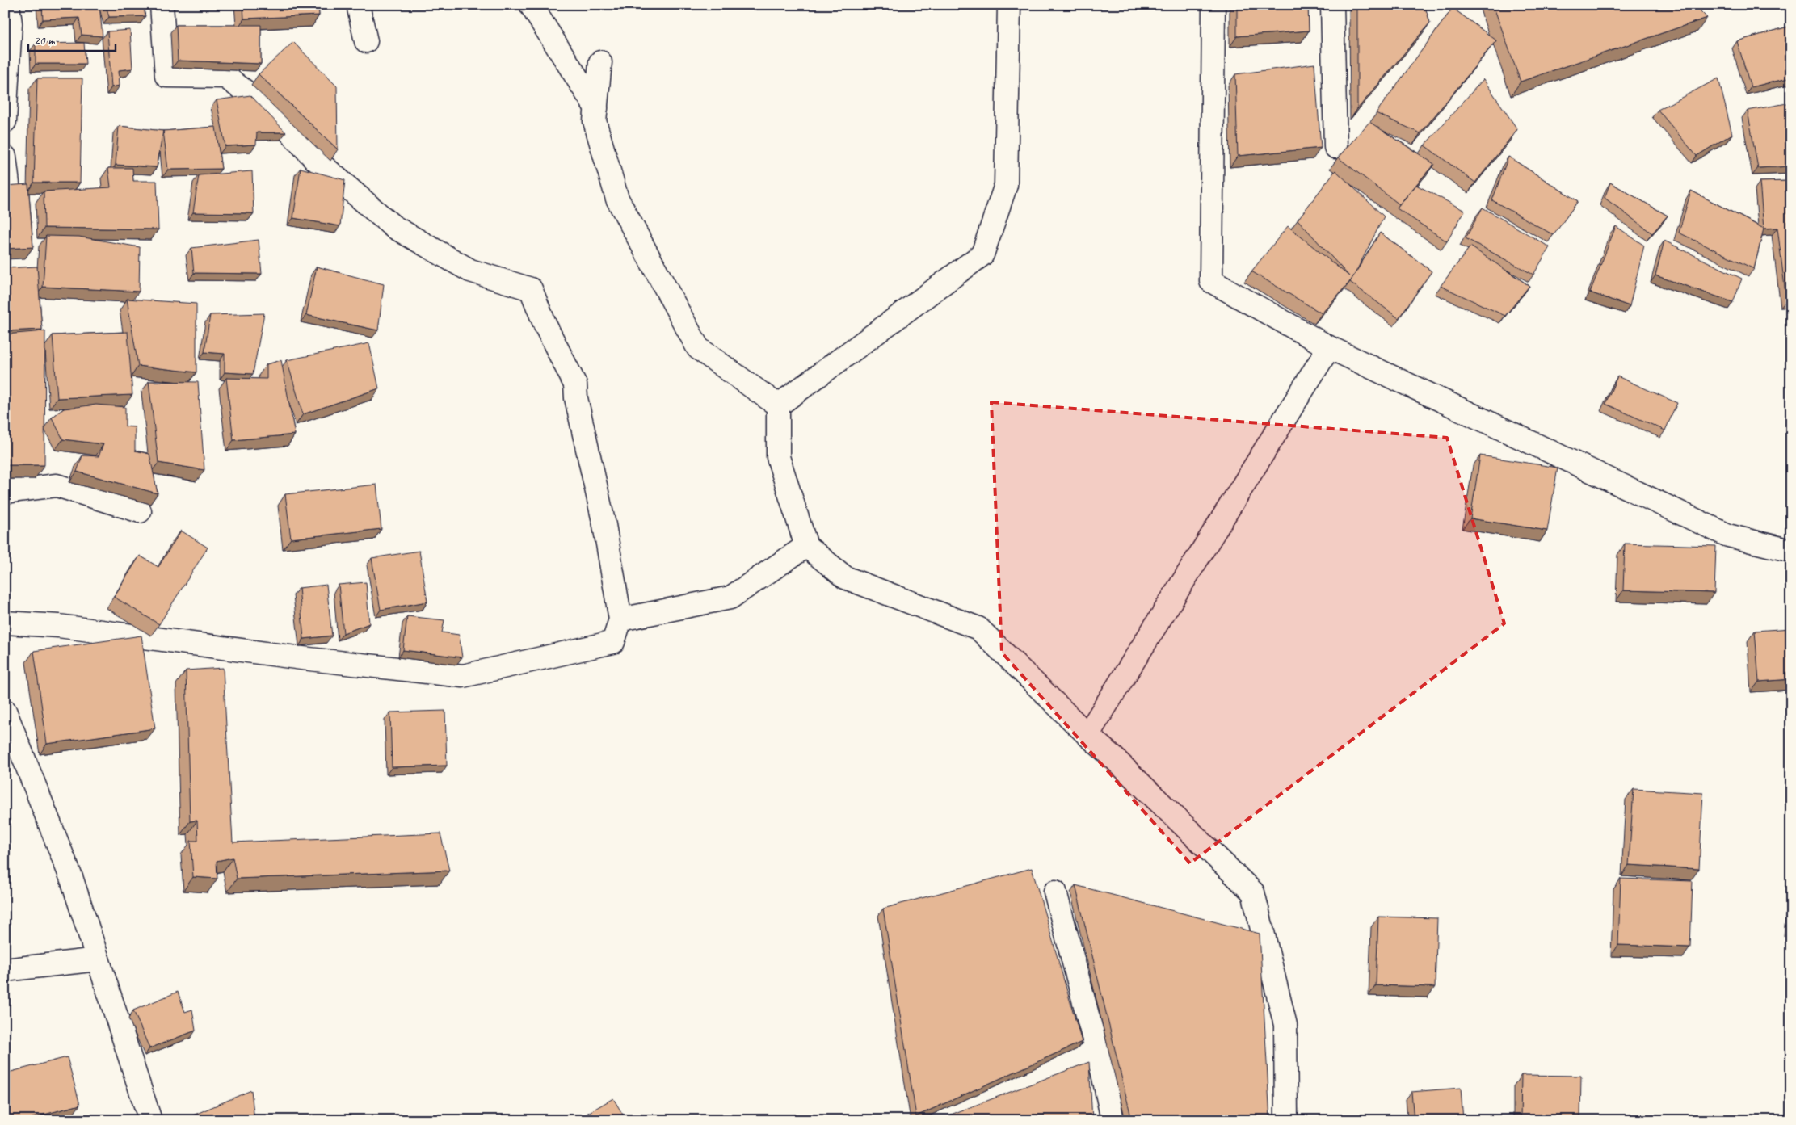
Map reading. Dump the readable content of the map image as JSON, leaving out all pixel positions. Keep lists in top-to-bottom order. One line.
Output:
{"scale_bar":"20 m"}
